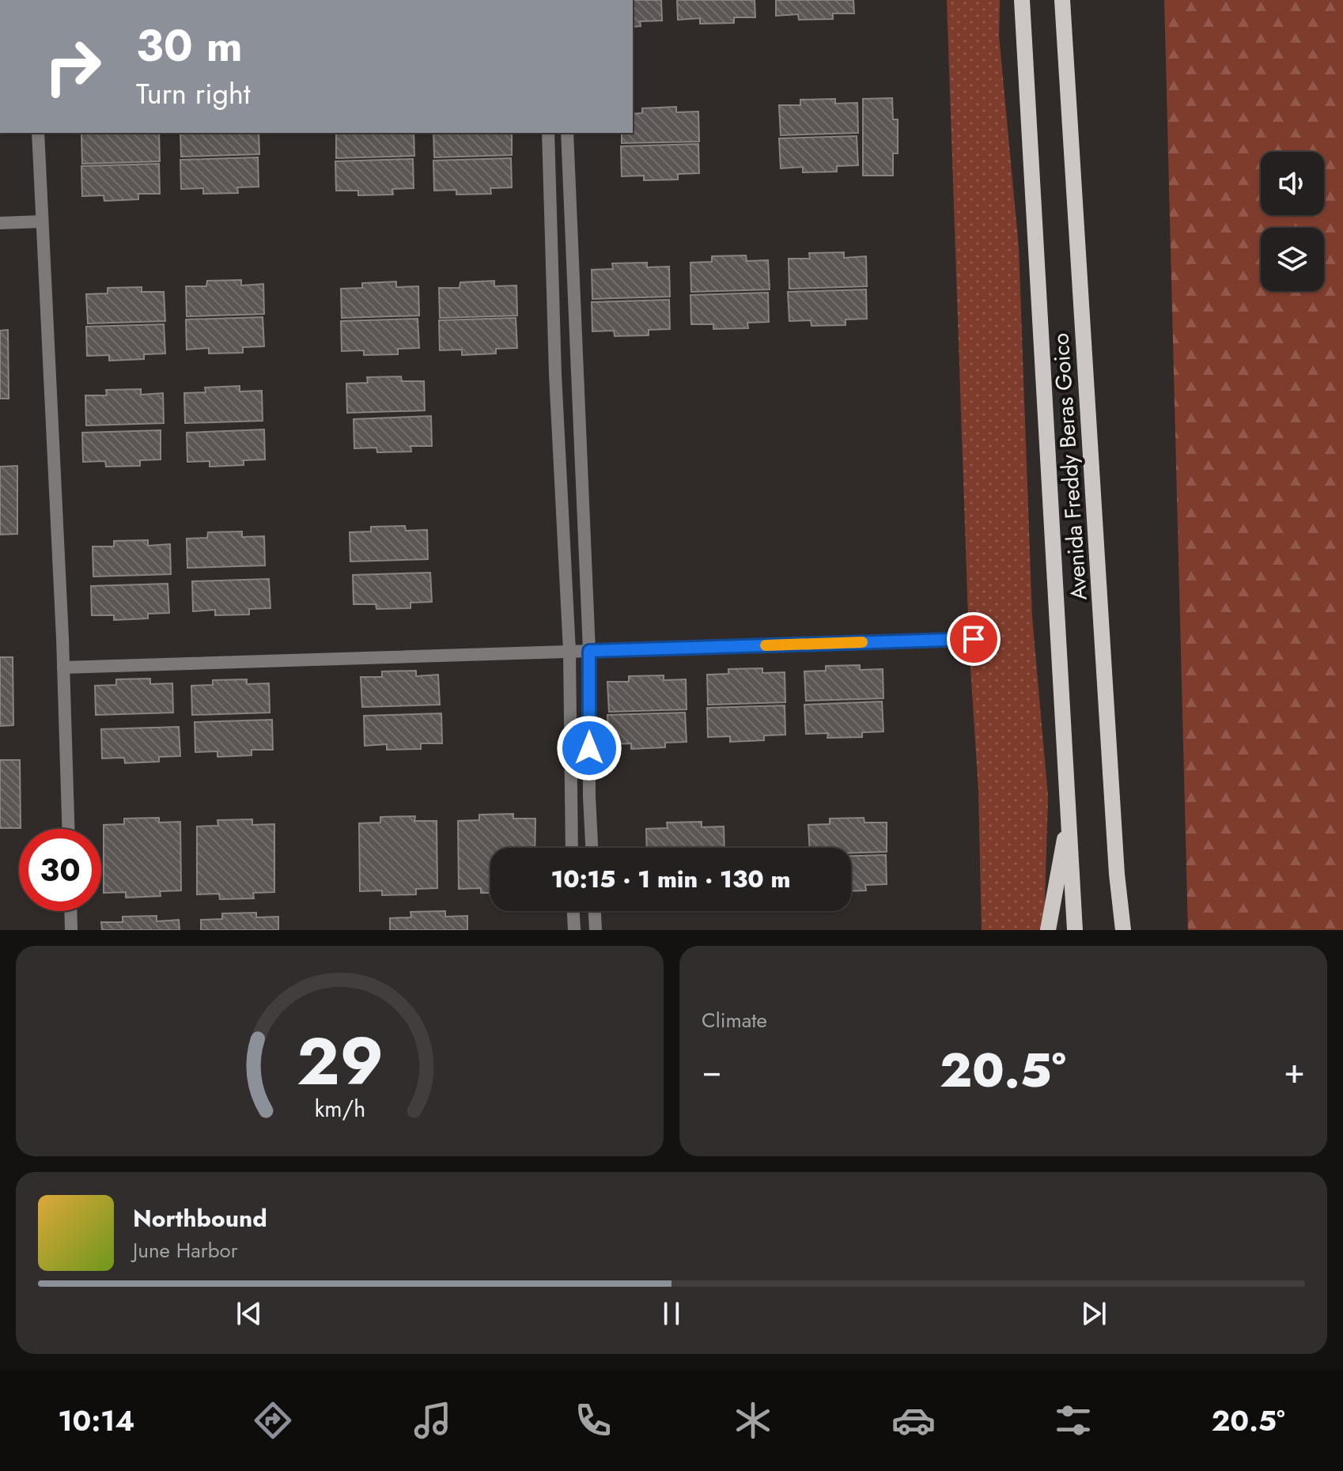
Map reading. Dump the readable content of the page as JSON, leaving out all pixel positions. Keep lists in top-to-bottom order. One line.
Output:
{"streets":{"main road":["Avenida Freddy Beras Goico"]},"page":{"turn":["30 m","Turn right"],"limit":"30","trip":"10:15 · 1 min · 130 m","tile":"Climate","heat":["−","20.5°","+"],"song":["Northbound","June Harbor"],"tabs":["10:14","20.5°"],"gauge":["29","km/h"]}}
